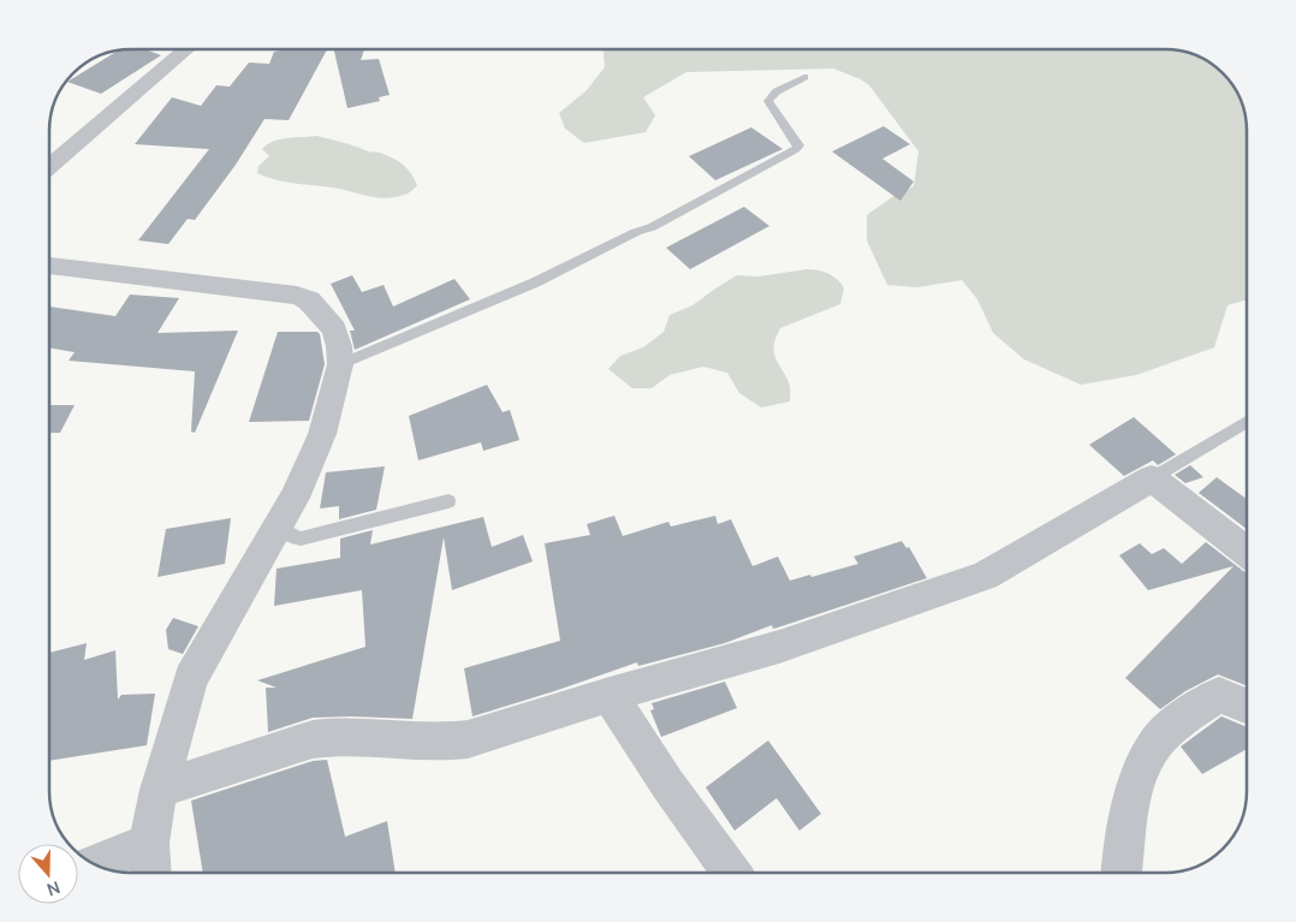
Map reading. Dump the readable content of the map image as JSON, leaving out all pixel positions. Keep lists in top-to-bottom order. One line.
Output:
{"north":"bottom"}
